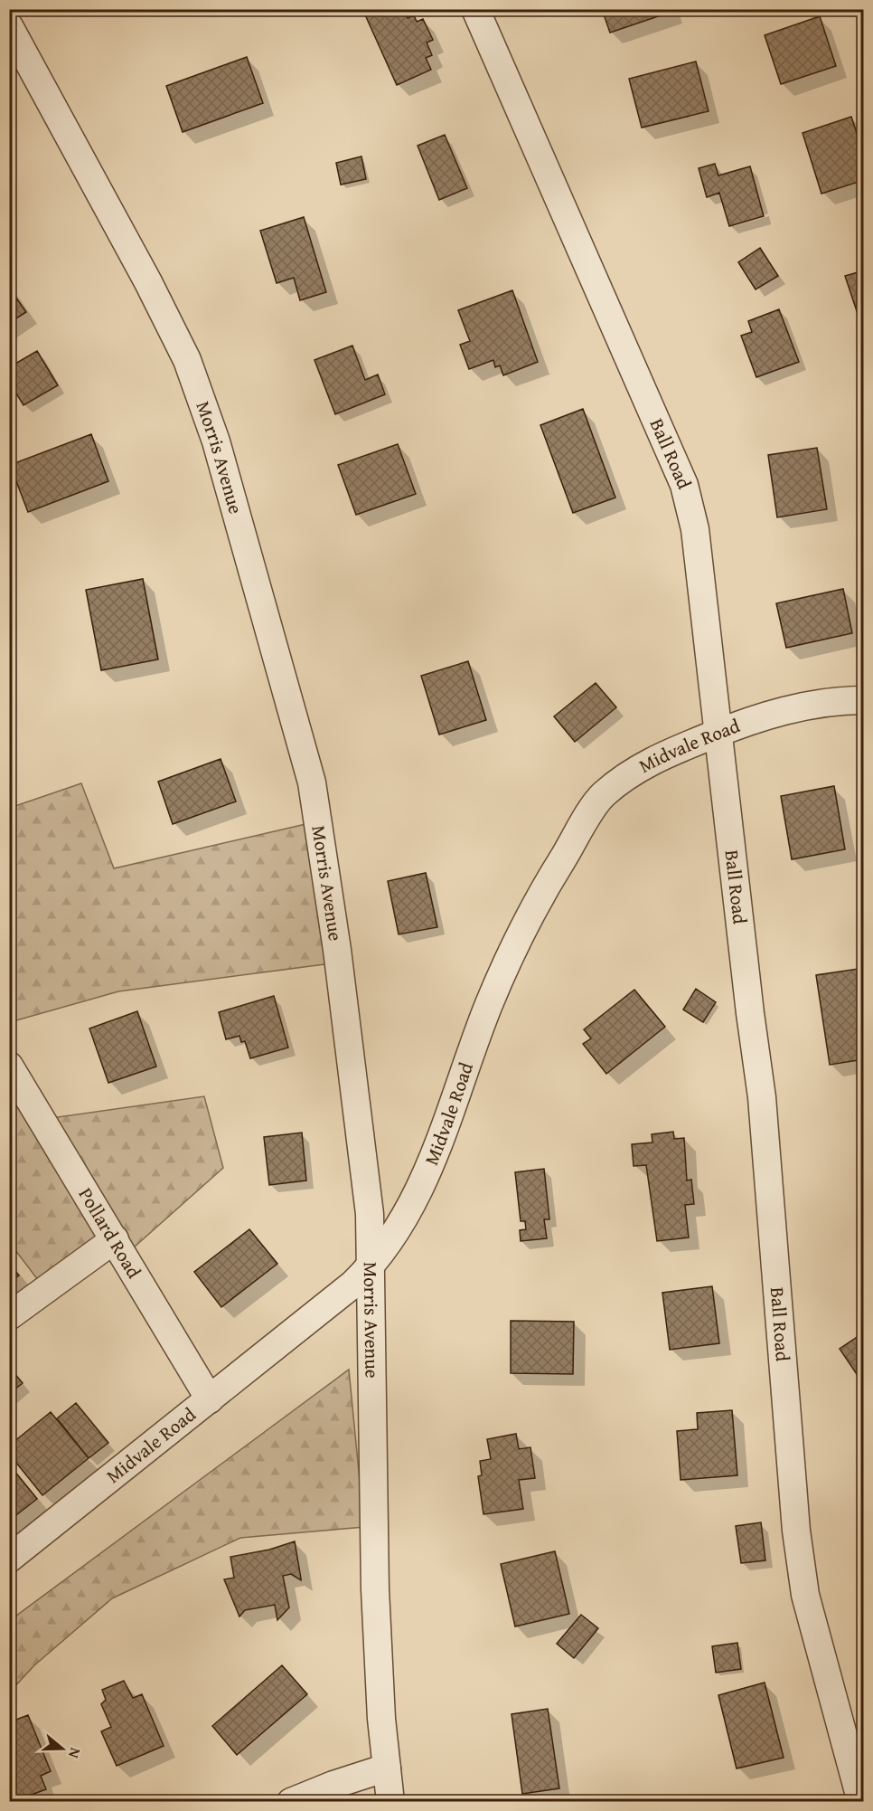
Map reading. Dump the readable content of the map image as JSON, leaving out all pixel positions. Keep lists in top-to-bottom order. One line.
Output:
{"streets":{"street":["Ball Road","Morris Avenue","Midvale Road","Pollard Road"]},"crossings":[["Ball Road","Midvale Road"],["Morris Avenue","Midvale Road"],["Midvale Road","Pollard Road"]],"north":"right"}
